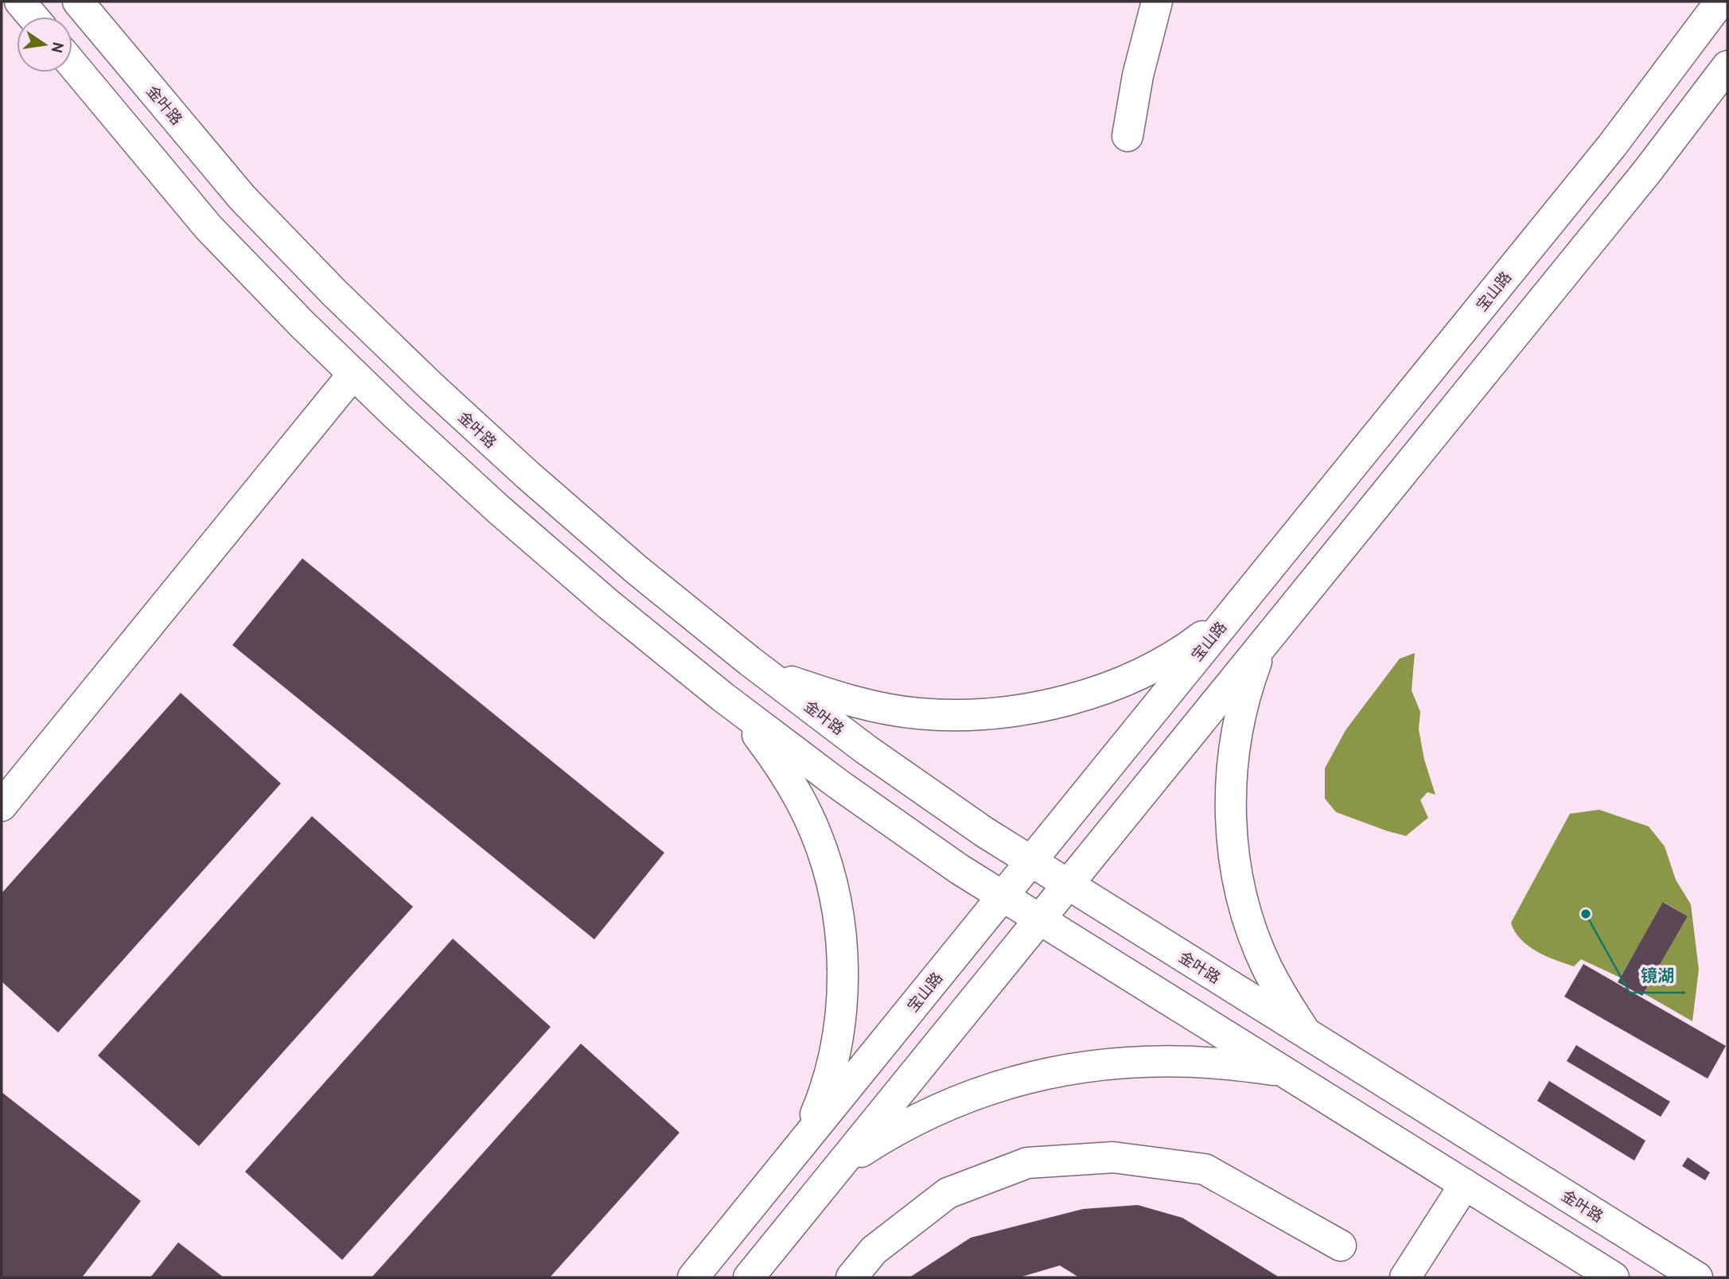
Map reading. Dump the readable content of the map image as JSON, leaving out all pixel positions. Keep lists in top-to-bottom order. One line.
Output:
{"streets":{"main road":["金叶路","宝山路"]},"crossings":[["金叶路","宝山路"]],"places":["镜湖"],"north":"right"}
